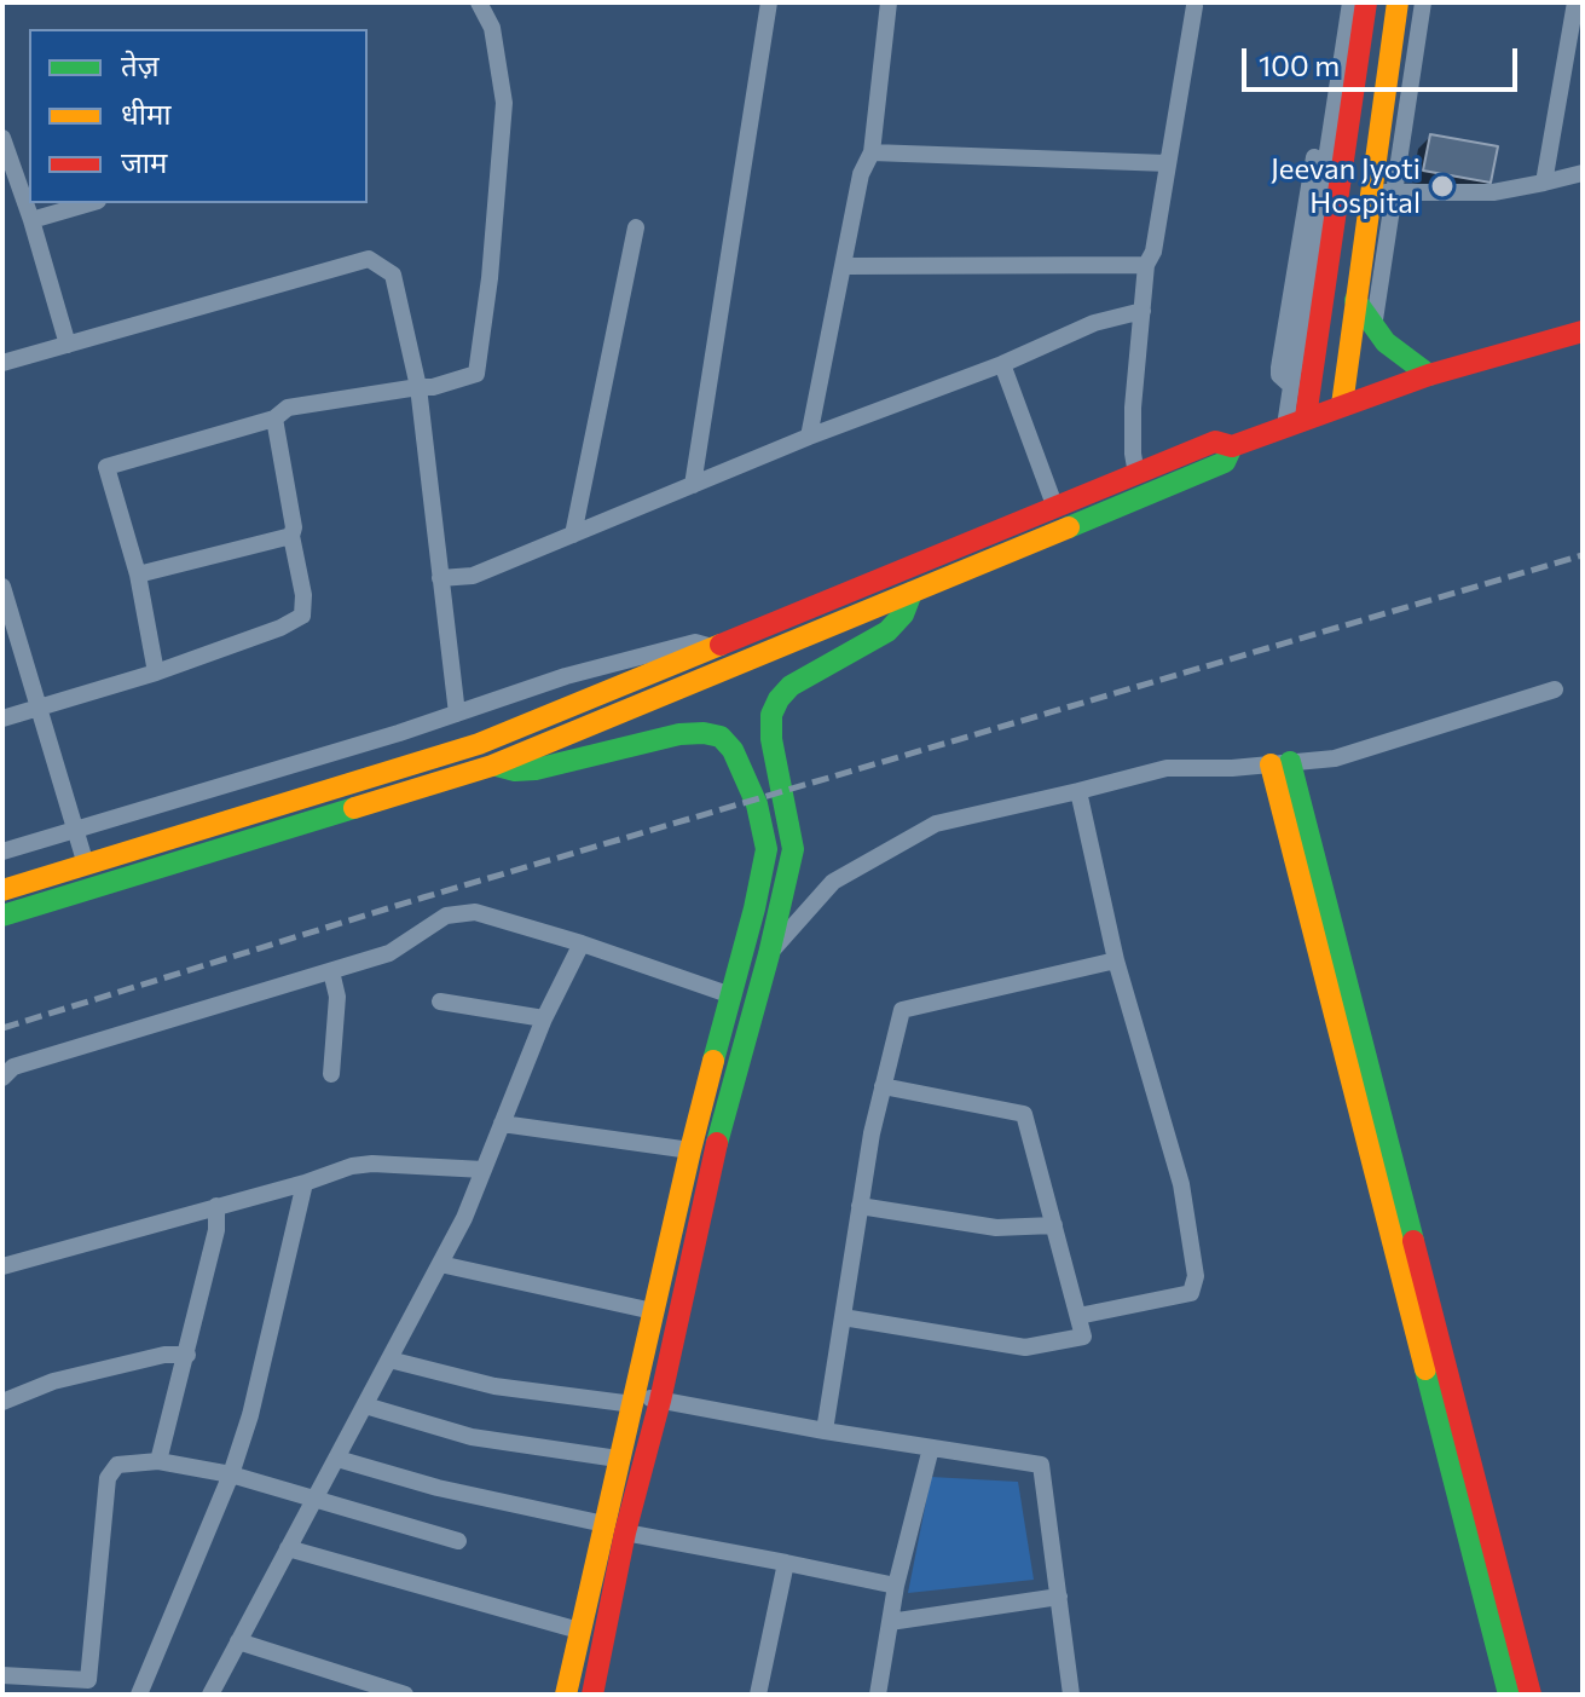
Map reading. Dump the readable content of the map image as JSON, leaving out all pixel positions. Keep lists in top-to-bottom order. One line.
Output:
{"places":["Jeevan Jyoti Hospital"],"legend":["तेज़","धीमा","जाम"],"scale_bar":"100 m"}
